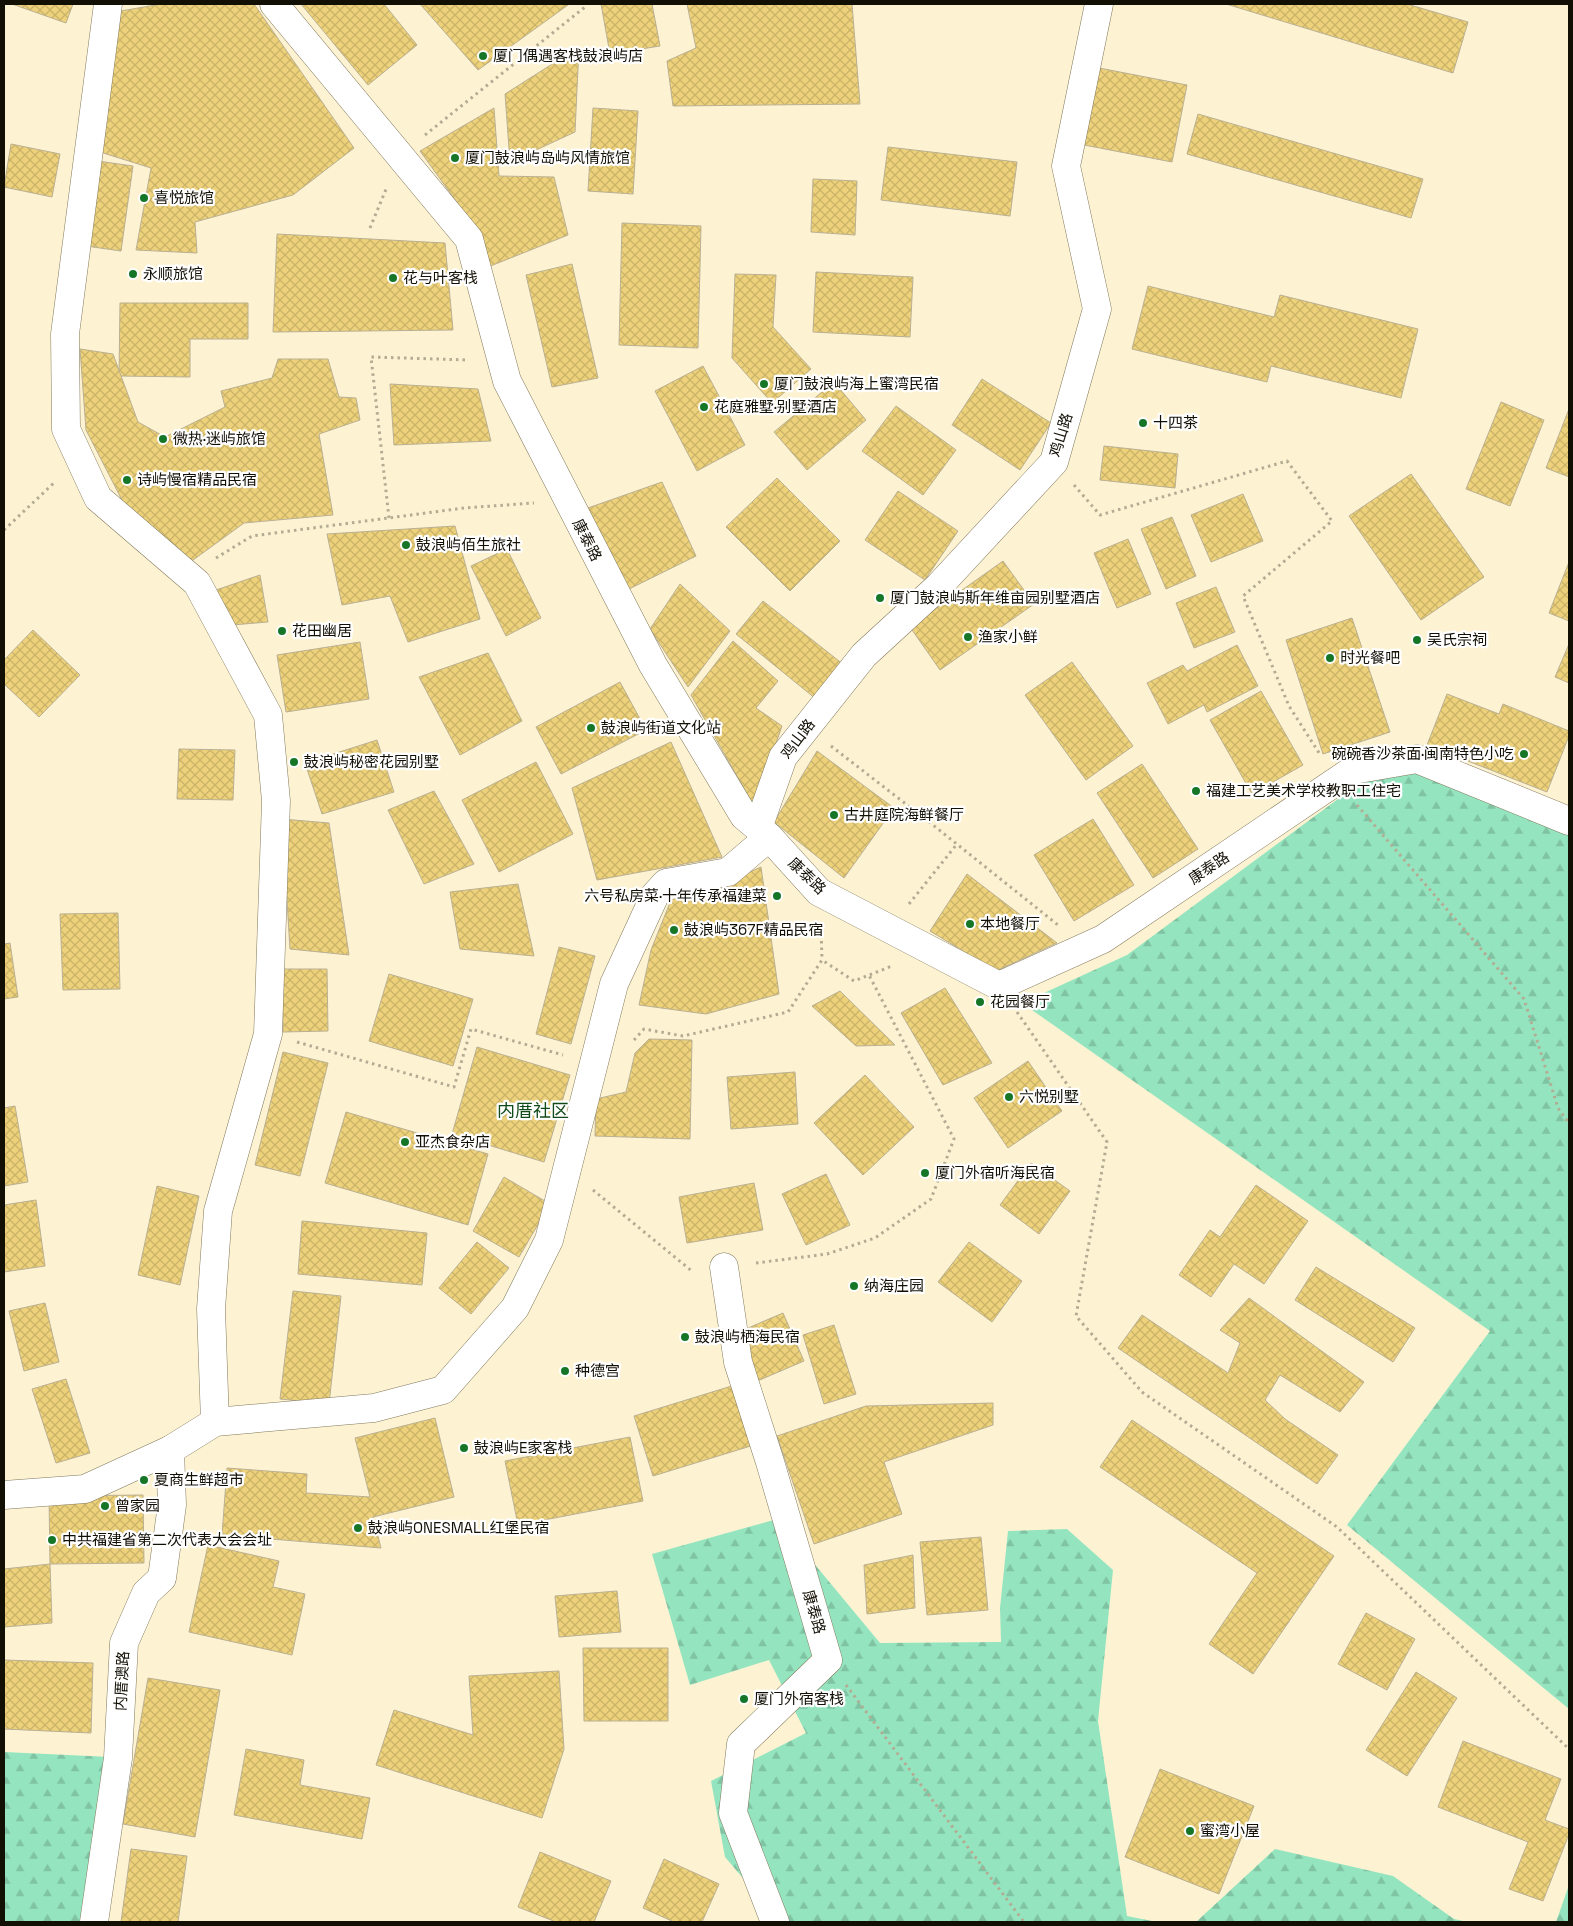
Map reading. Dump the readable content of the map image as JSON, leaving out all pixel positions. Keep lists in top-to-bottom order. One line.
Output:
{"streets":{"street":["鸡山路","康泰路","内厝澳路"]},"crossings":[["鸡山路","康泰路"]],"districts":["内厝社区"],"places":["厦门偶遇客栈鼓浪屿店","厦门鼓浪屿岛屿风情旅馆","喜悦旅馆","永顺旅馆","花与叶客栈","厦门鼓浪屿海上蜜湾民宿","花庭雅墅·别墅酒店","十四茶","微热·迷屿旅馆","诗屿慢宿精品民宿","鼓浪屿佰生旅社","厦门鼓浪屿斯年维亩园别墅酒店","花田幽居","渔家小鲜","吴氏宗祠","时光餐吧","鼓浪屿街道文化站","碗碗香沙茶面·闽南特色小吃","鼓浪屿秘密花园别墅","福建工艺美术学校教职工住宅","古井庭院海鲜餐厅","六号私房菜·十年传承福建菜","本地餐厅","鼓浪屿367F精品民宿","花园餐厅","六悦别墅","亚杰食杂店","厦门外宿听海民宿","纳海庄园","鼓浪屿栖海民宿","种德宫","鼓浪屿E家客栈","夏商生鲜超市","曾家园","鼓浪屿ONESMALL红堡民宿","中共福建省第二次代表大会会址","厦门外宿客栈","蜜湾小屋"]}
